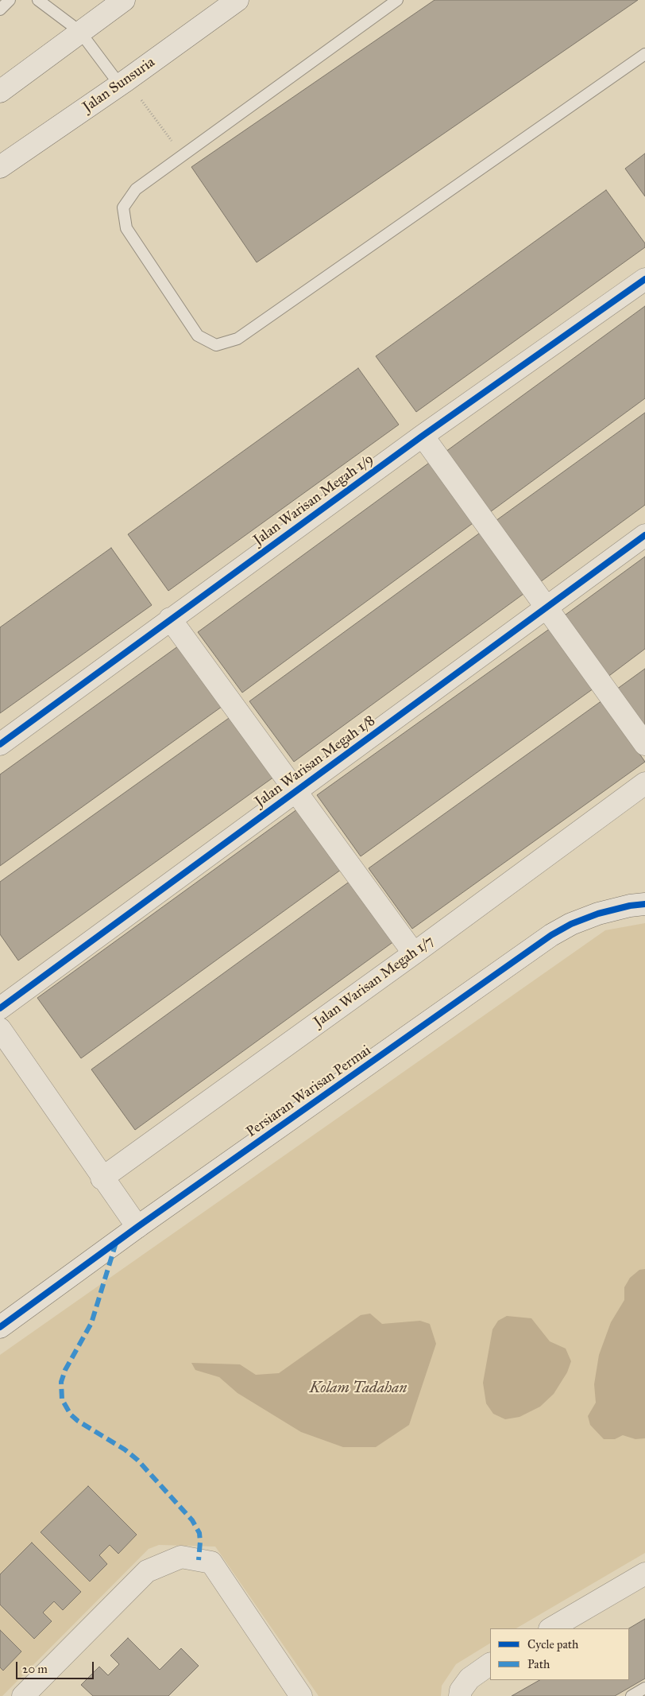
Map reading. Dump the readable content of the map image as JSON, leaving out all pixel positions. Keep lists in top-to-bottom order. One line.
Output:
{"streets":{"street":["Jalan Sunsuria","Jalan Warisan Megah 1/9","Jalan Warisan Megah 1/8","Jalan Warisan Megah 1/7","Persiaran Warisan Permai"]},"water":["Kolam Tadahan"],"legend":["Cycle path","Path"],"scale_bar":"20 m"}
